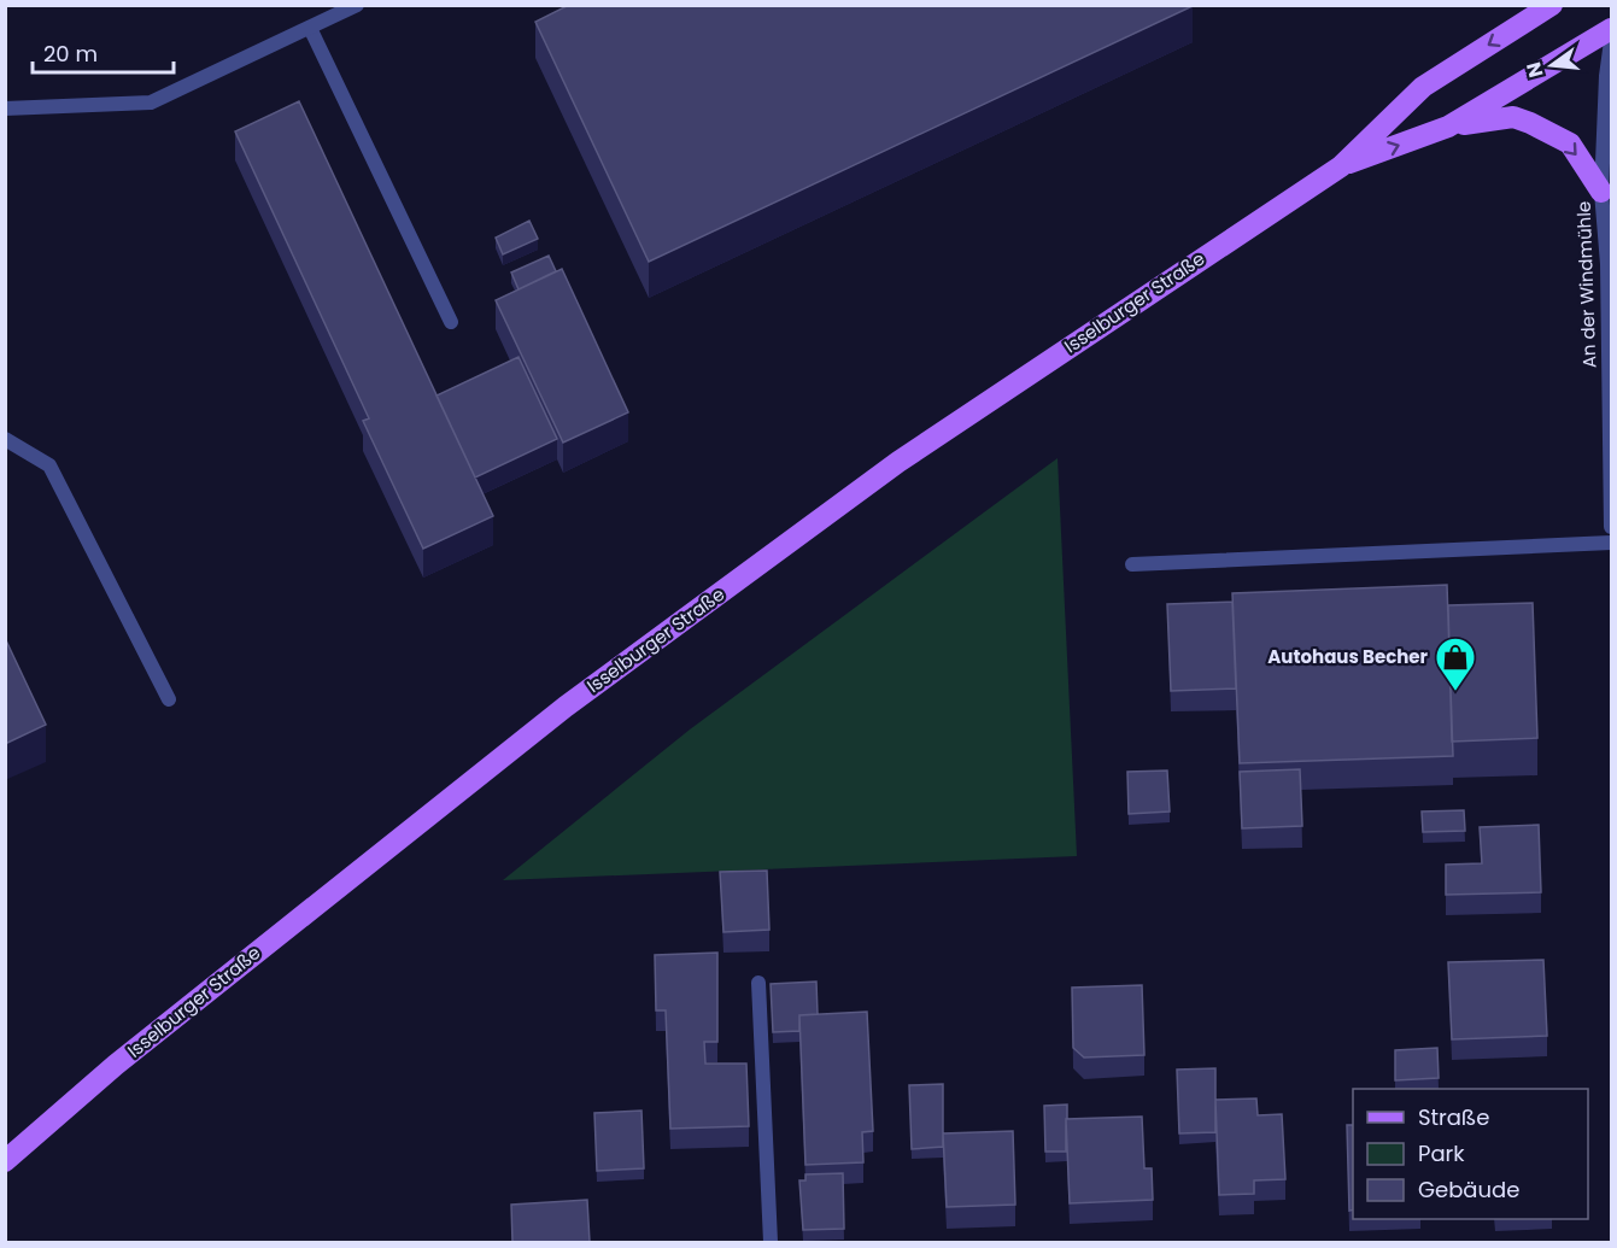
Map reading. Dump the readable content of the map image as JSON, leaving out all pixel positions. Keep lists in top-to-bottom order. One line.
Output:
{"streets":{"main road":["Isselburger Straße"],"street":["An der Windmühle"]},"places":{"shop":["Autohaus Becher"]},"legend":["Straße","Park","Gebäude"],"scale_bar":"20 m","north":"left"}
